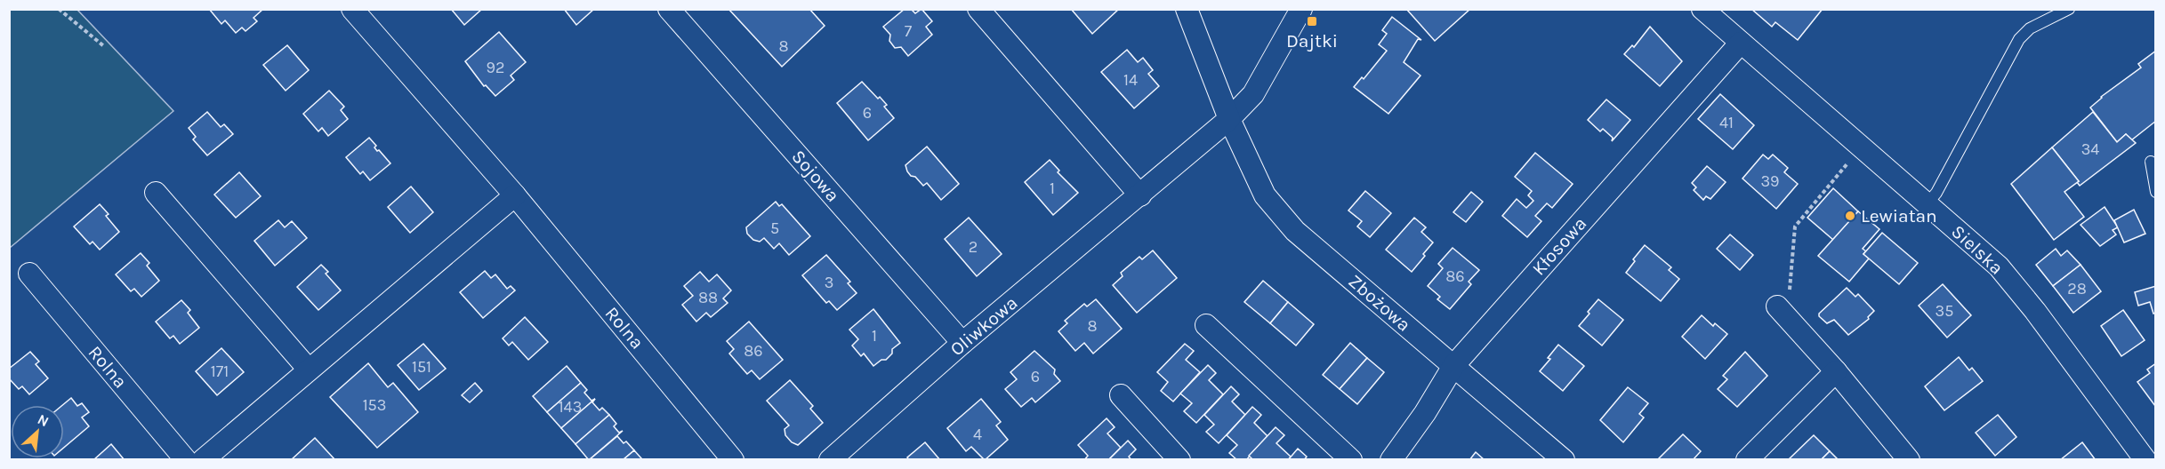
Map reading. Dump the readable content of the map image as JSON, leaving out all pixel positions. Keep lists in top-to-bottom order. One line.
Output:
{"streets":{"street":["Sojowa","Kłosowa","Sielska","Zbożowa","Oliwkowa","Rolna"]},"crossings":[["Sojowa","Oliwkowa"],["Kłosowa","Sielska"],["Kłosowa","Zbożowa"],["Zbożowa","Oliwkowa"]],"places":{"transit":["Dajtki"],"other":["Lewiatan"]},"house_numbers":["7","8","92","14","6","41","34","39","1","5","2","86","3","28","88","35","8","1","86","151","171","6","153","143","4"],"north":"top right"}
